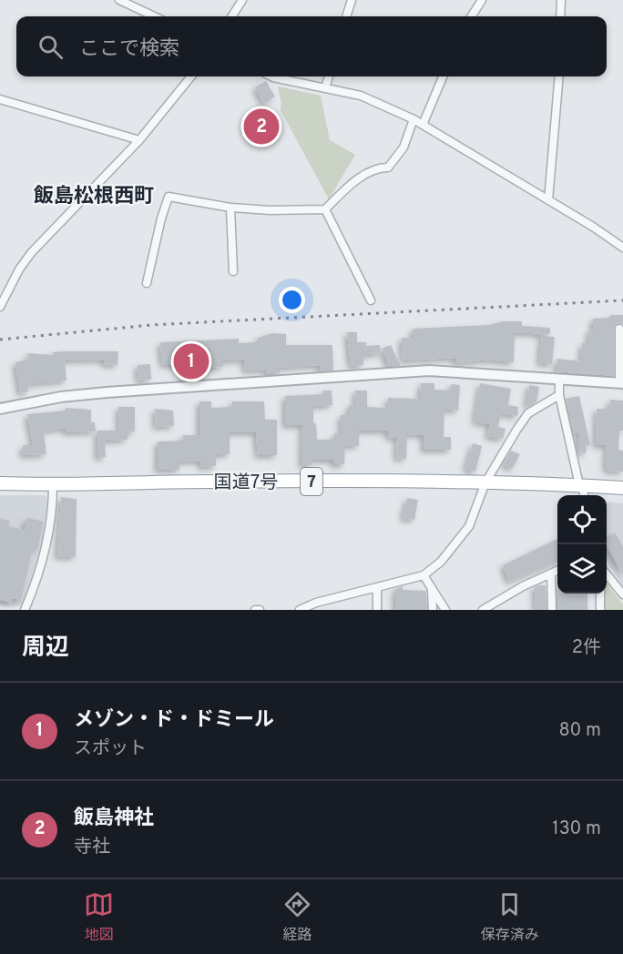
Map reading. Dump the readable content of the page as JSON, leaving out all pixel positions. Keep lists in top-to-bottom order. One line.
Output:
{"streets":{"highway":["国道7号","7"]},"districts":["飯島松根西町"],"page":{"search":"ここで検索","pins":["2","1"],"heading":["周辺","2件"],"list":[{"mark":"1","name":"メゾン・ド・ドミール","note":"スポット","value":"80 m"},{"mark":"2","name":"飯島神社","note":"寺社","value":"130 m"}],"nav":["地図","経路","保存済み"]}}
